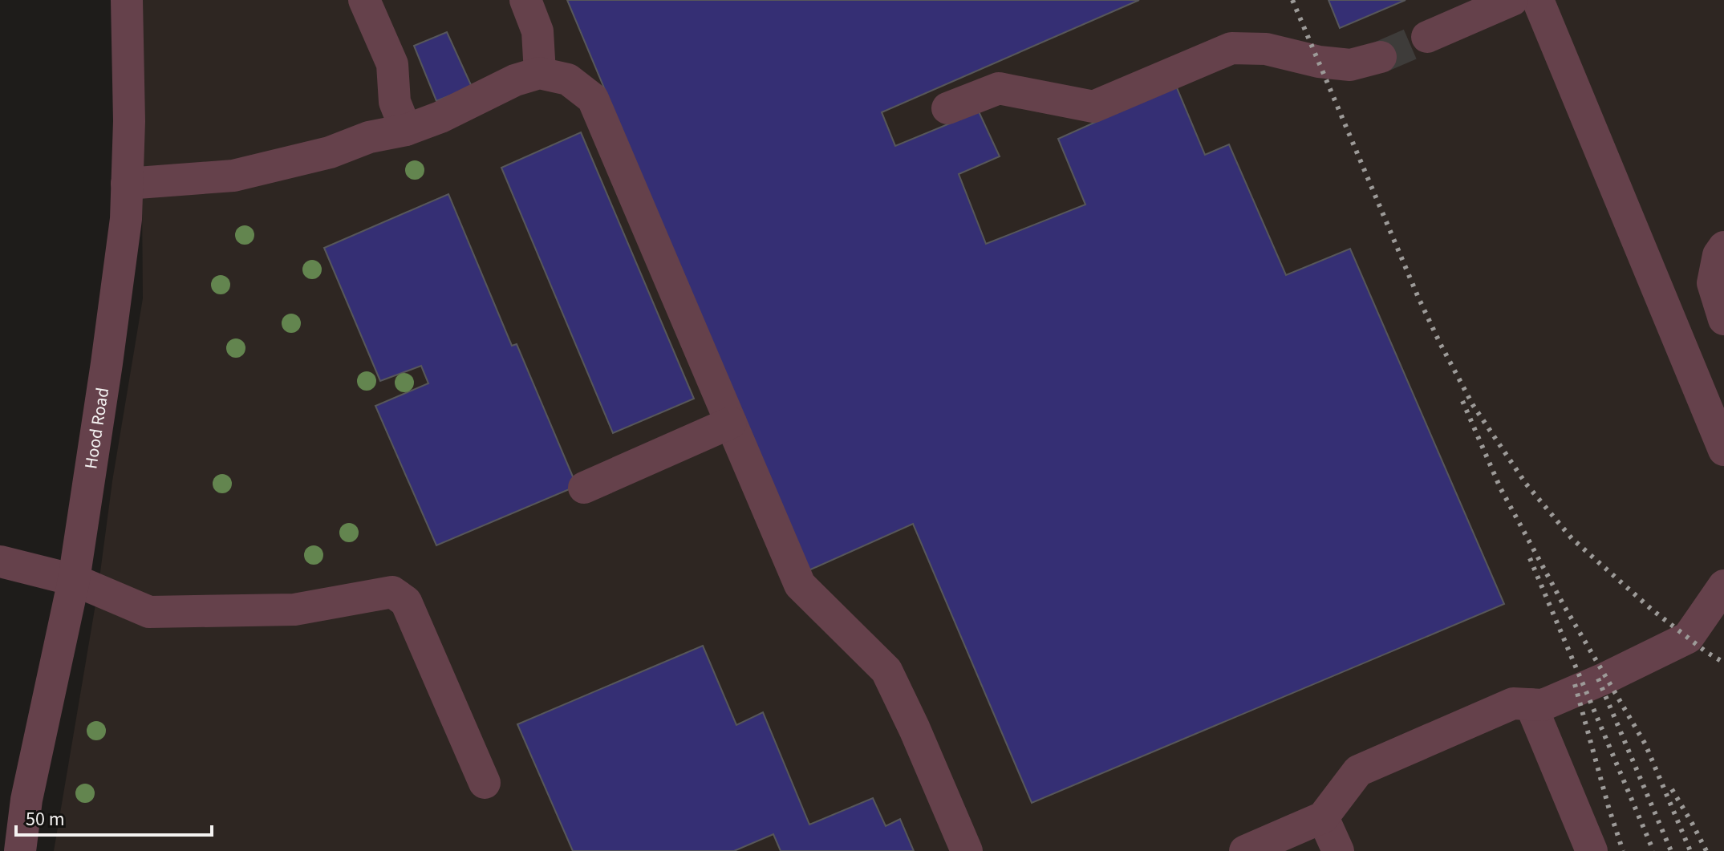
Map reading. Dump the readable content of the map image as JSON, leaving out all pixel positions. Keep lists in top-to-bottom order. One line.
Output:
{"streets":{"street":["Hood Road"]},"scale_bar":"50 m"}
